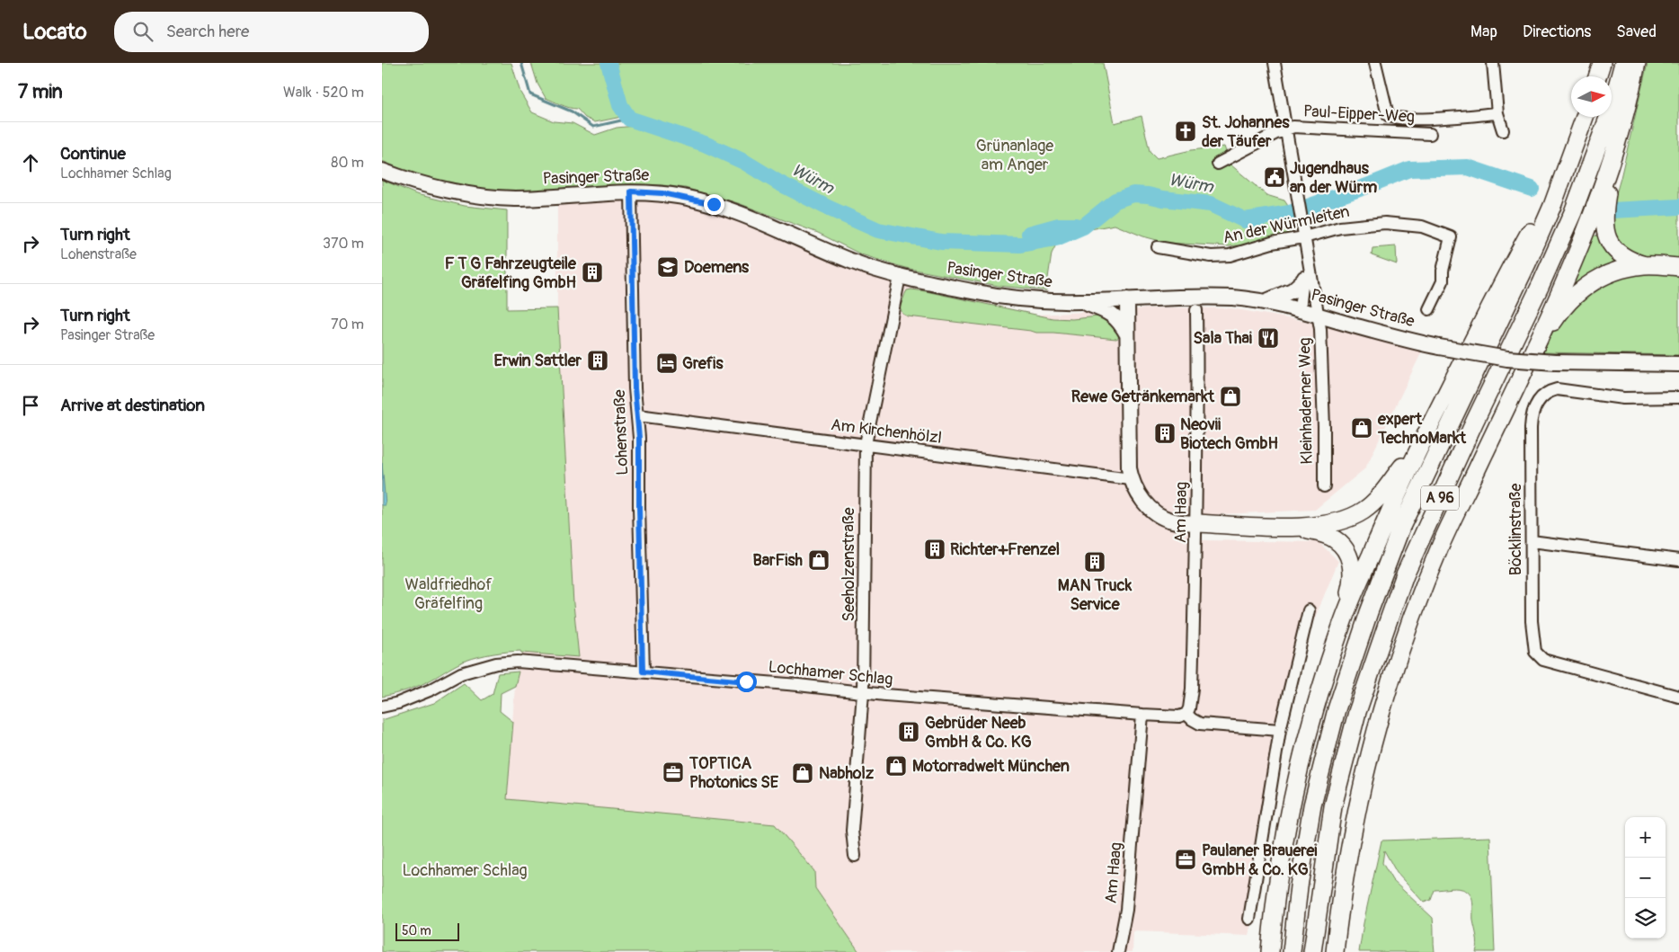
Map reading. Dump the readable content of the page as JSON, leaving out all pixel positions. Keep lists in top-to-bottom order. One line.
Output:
{"streets":{"highway":["A 96"],"main road":["Pasinger Straße"],"street":["Paul-Eipper-Weg","An der Würmleiten","Kleinhaderner Weg","Am Kirchenhölzl","Lohenstraße","Am Haag","Böcklinstraße","Seeholzenstraße","Lochhamer Schlag"]},"crossings":[["Paul-Eipper-Weg","Kleinhaderner Weg"],["Pasinger Straße","Kleinhaderner Weg"],["Pasinger Straße","Lohenstraße"],["Pasinger Straße","Seeholzenstraße"],["An der Würmleiten","Kleinhaderner Weg"],["Am Kirchenhölzl","Lohenstraße"],["Am Kirchenhölzl","Seeholzenstraße"],["Lohenstraße","Lochhamer Schlag"],["Am Haag","Lochhamer Schlag"],["Seeholzenstraße","Lochhamer Schlag"]],"water":["Würm"],"parks":["Grünanlage am Anger","Waldfriedhof Gräfelfing","Lochhamer Schlag"],"places":{"church":["St. Johannes der Täufer"],"public building":["Jugendhaus an der Würm"],"school or university":["Doemens"],"building":["F T G Fahrzeugteile Gräfelfing GmbH","Erwin Sattler","Neovii Biotech GmbH","Richter+Frenzel","MAN Truck Service","Gebrüder Neeb GmbH & Co. KG"],"restaurant":["Sala Thai"],"hotel":["Grefis"],"shop":["Rewe Getränkemarkt","expert TechnoMarkt","BarFish","Motorradwelt München","Nabholz"],"office":["TOPTICA Photonics SE","Paulaner Brauerei GmbH & Co. KG"]},"scale_bar":"50 m","north":"right","page":{"header":"Locato","search":"Search here","nav":["Map","Directions","Saved"],"heading":["7 min","Walk · 520 m"],"list":[["Continue","Lochhamer Schlag","80 m"],["Turn right","Lohenstraße","370 m"],["Turn right","Pasinger Straße","70 m"],"Arrive at destination"],"map_buttons":["+","−"],"scale":"50 m"}}
